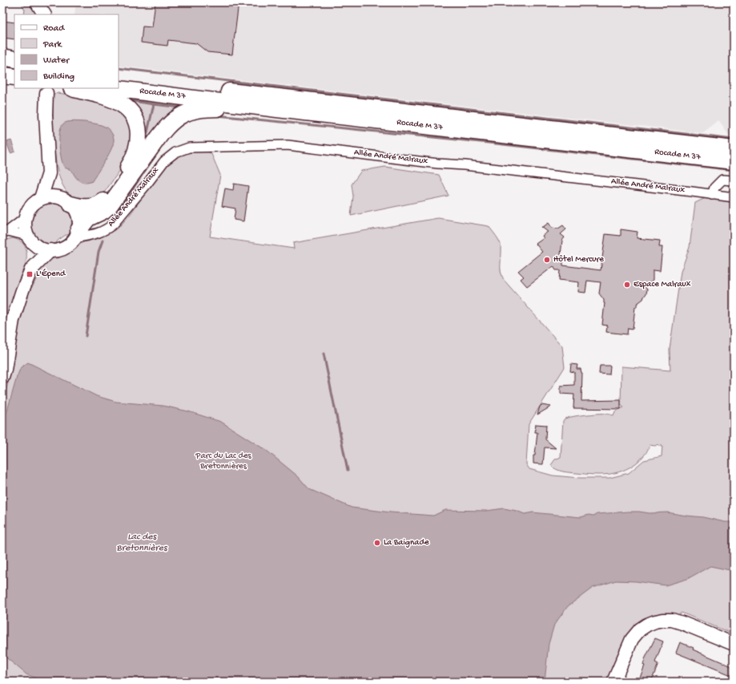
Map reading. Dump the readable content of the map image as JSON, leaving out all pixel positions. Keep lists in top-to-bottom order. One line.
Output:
{"streets":{"highway":["Rocade M 37"],"street":["Allée André Malraux"]},"water":["Lac des Bretonnières"],"parks":["Parc du Lac des Bretonnières"],"places":{"other":["Hôtel Mercure","Espace Malraux","La Baignade"],"transit":["L'Épend"]},"legend":["Road","Park","Water","Building"]}
